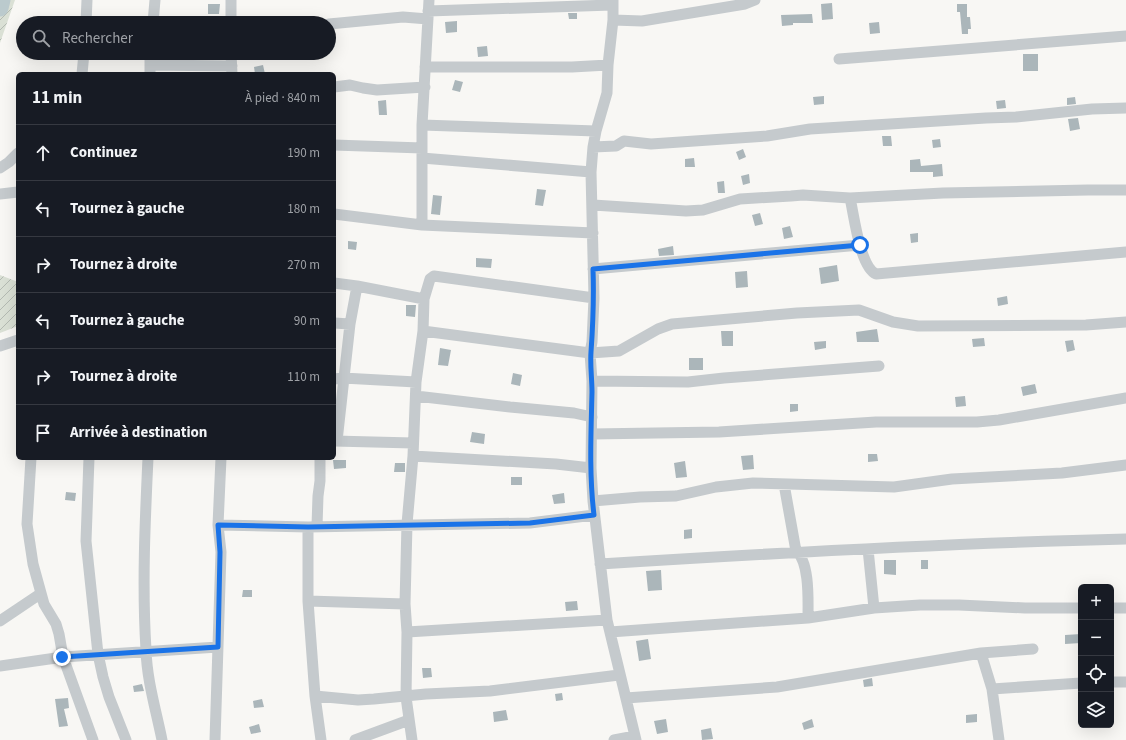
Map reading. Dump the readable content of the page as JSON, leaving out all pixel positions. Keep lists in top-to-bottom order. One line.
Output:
{"page":{"search":"Rechercher","heading":["11 min","À pied · 840 m"],"list":[["Continuez","190 m"],["Tournez à gauche","180 m"],["Tournez à droite","270 m"],["Tournez à gauche","90 m"],["Tournez à droite","110 m"],"Arrivée à destination"],"map_buttons":["+","−"]}}
